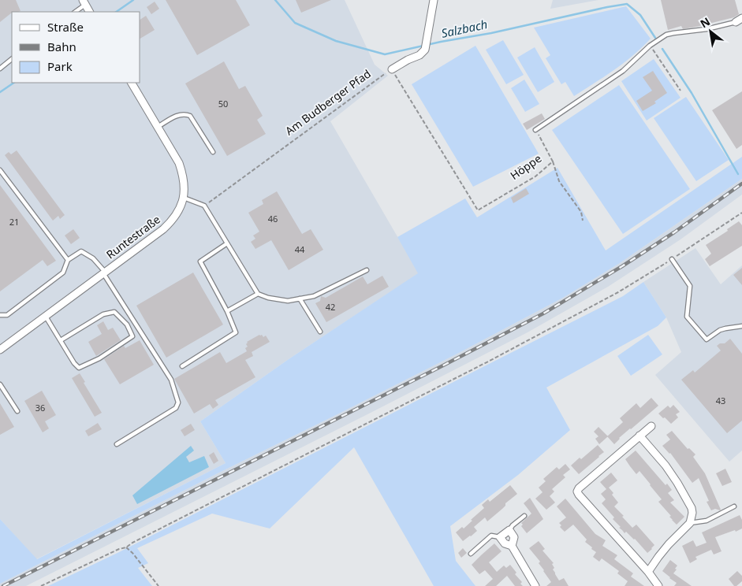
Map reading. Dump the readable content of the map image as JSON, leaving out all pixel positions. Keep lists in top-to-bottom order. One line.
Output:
{"streets":{"street":["Runtestraße"],"path":["Am Budberger Pfad","Höppe"]},"crossings":[["Am Budberger Pfad","Höppe"]],"water":["Salzbach"],"house_numbers":["50","46","21","44","42","43","36"],"legend":["Straße","Bahn","Park"],"north":"top left"}
